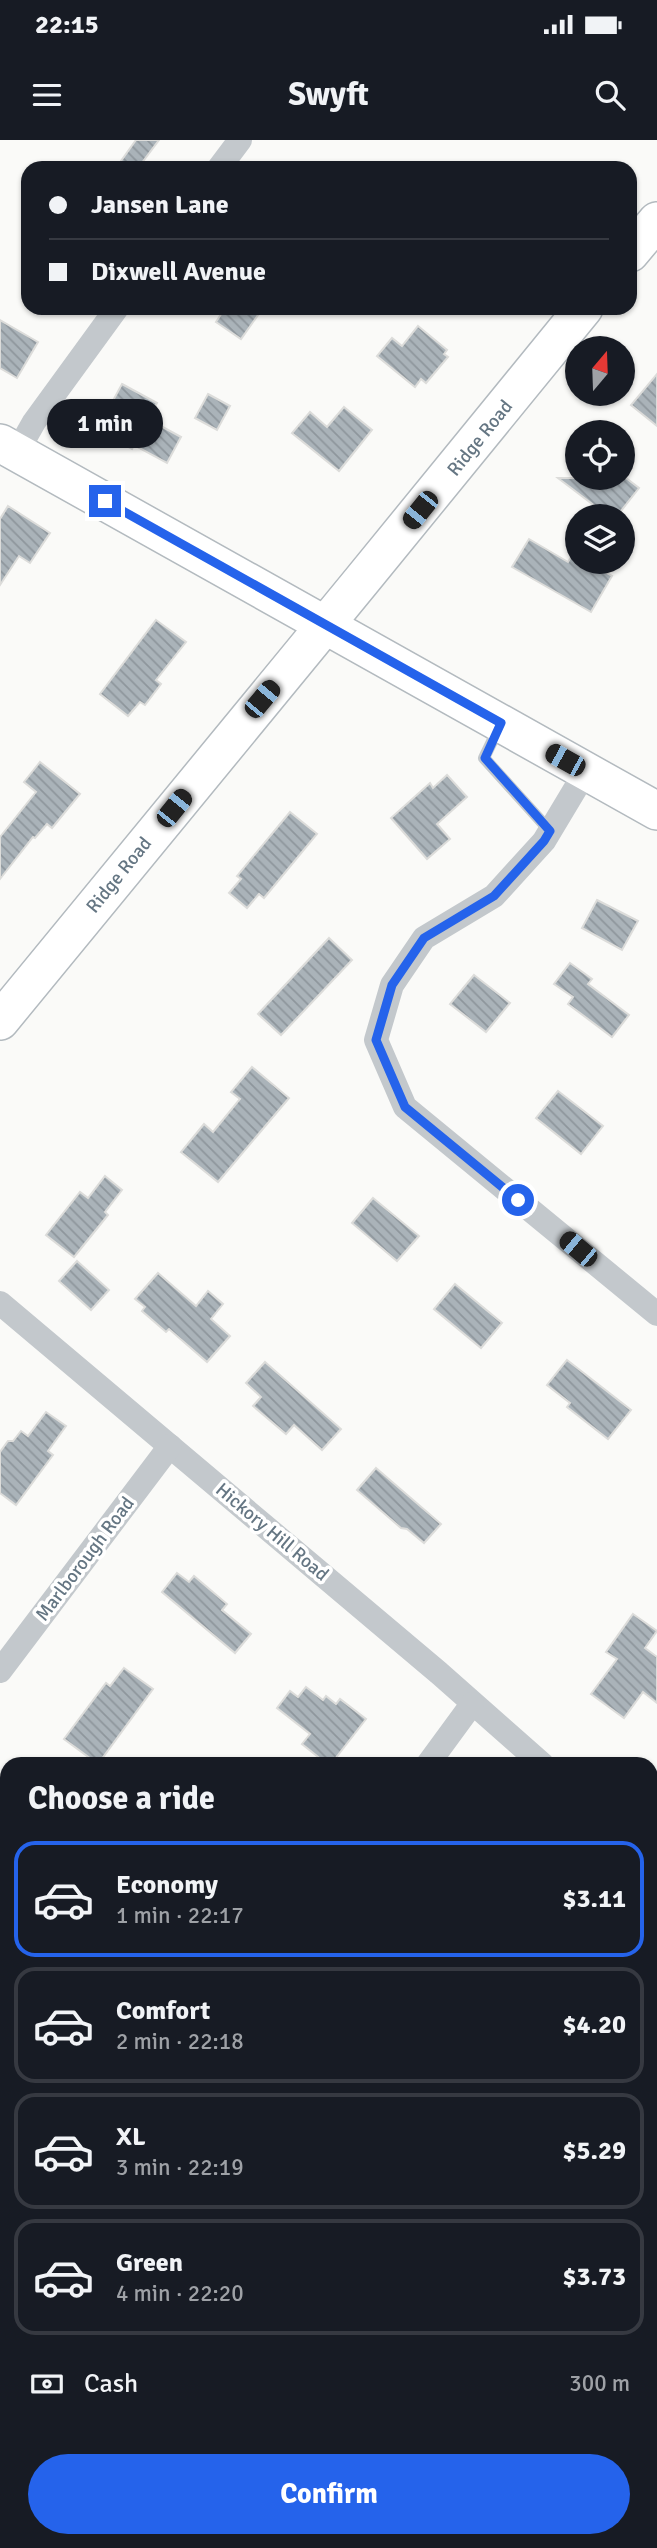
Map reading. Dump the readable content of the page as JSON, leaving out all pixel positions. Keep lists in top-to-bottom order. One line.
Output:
{"streets":{"main road":["Ridge Road"],"street":["Hickory Hill Road","Marlborough Road"]},"crossings":[["Hickory Hill Road","Marlborough Road"]],"north":"top","page":{"status":"22:15","header":"Swyft","banner":["Jansen Lane","Dixwell Avenue"],"bubble":"1 min","heading":"Choose a ride","list":[{"name":"Economy","note":"1 min · 22:17","value":"$3.11"},{"name":"Comfort","note":"2 min · 22:18","value":"$4.20"},{"name":"XL","note":"3 min · 22:19","value":"$5.29"},{"name":"Green","note":"4 min · 22:20","value":"$3.73"}],"pay":["Cash","300 m"],"buttons":"Confirm"}}
